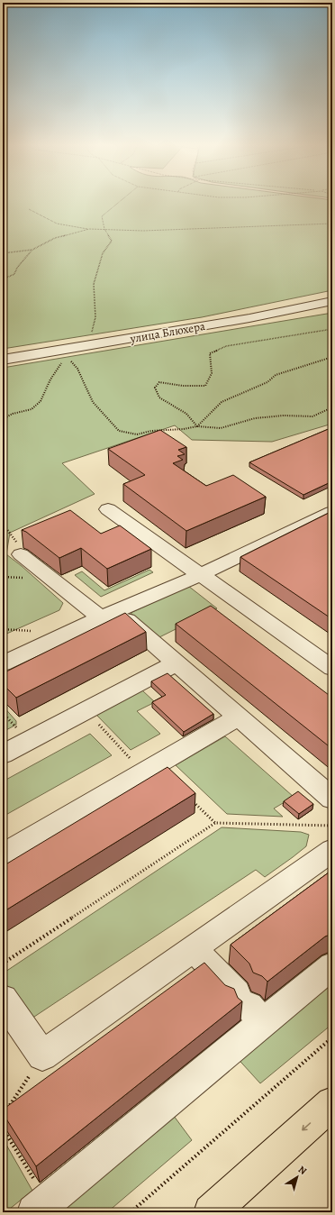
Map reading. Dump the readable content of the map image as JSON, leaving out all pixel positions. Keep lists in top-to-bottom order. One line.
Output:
{"streets":{"street":["улица Блюхера"]},"north":"top right"}
